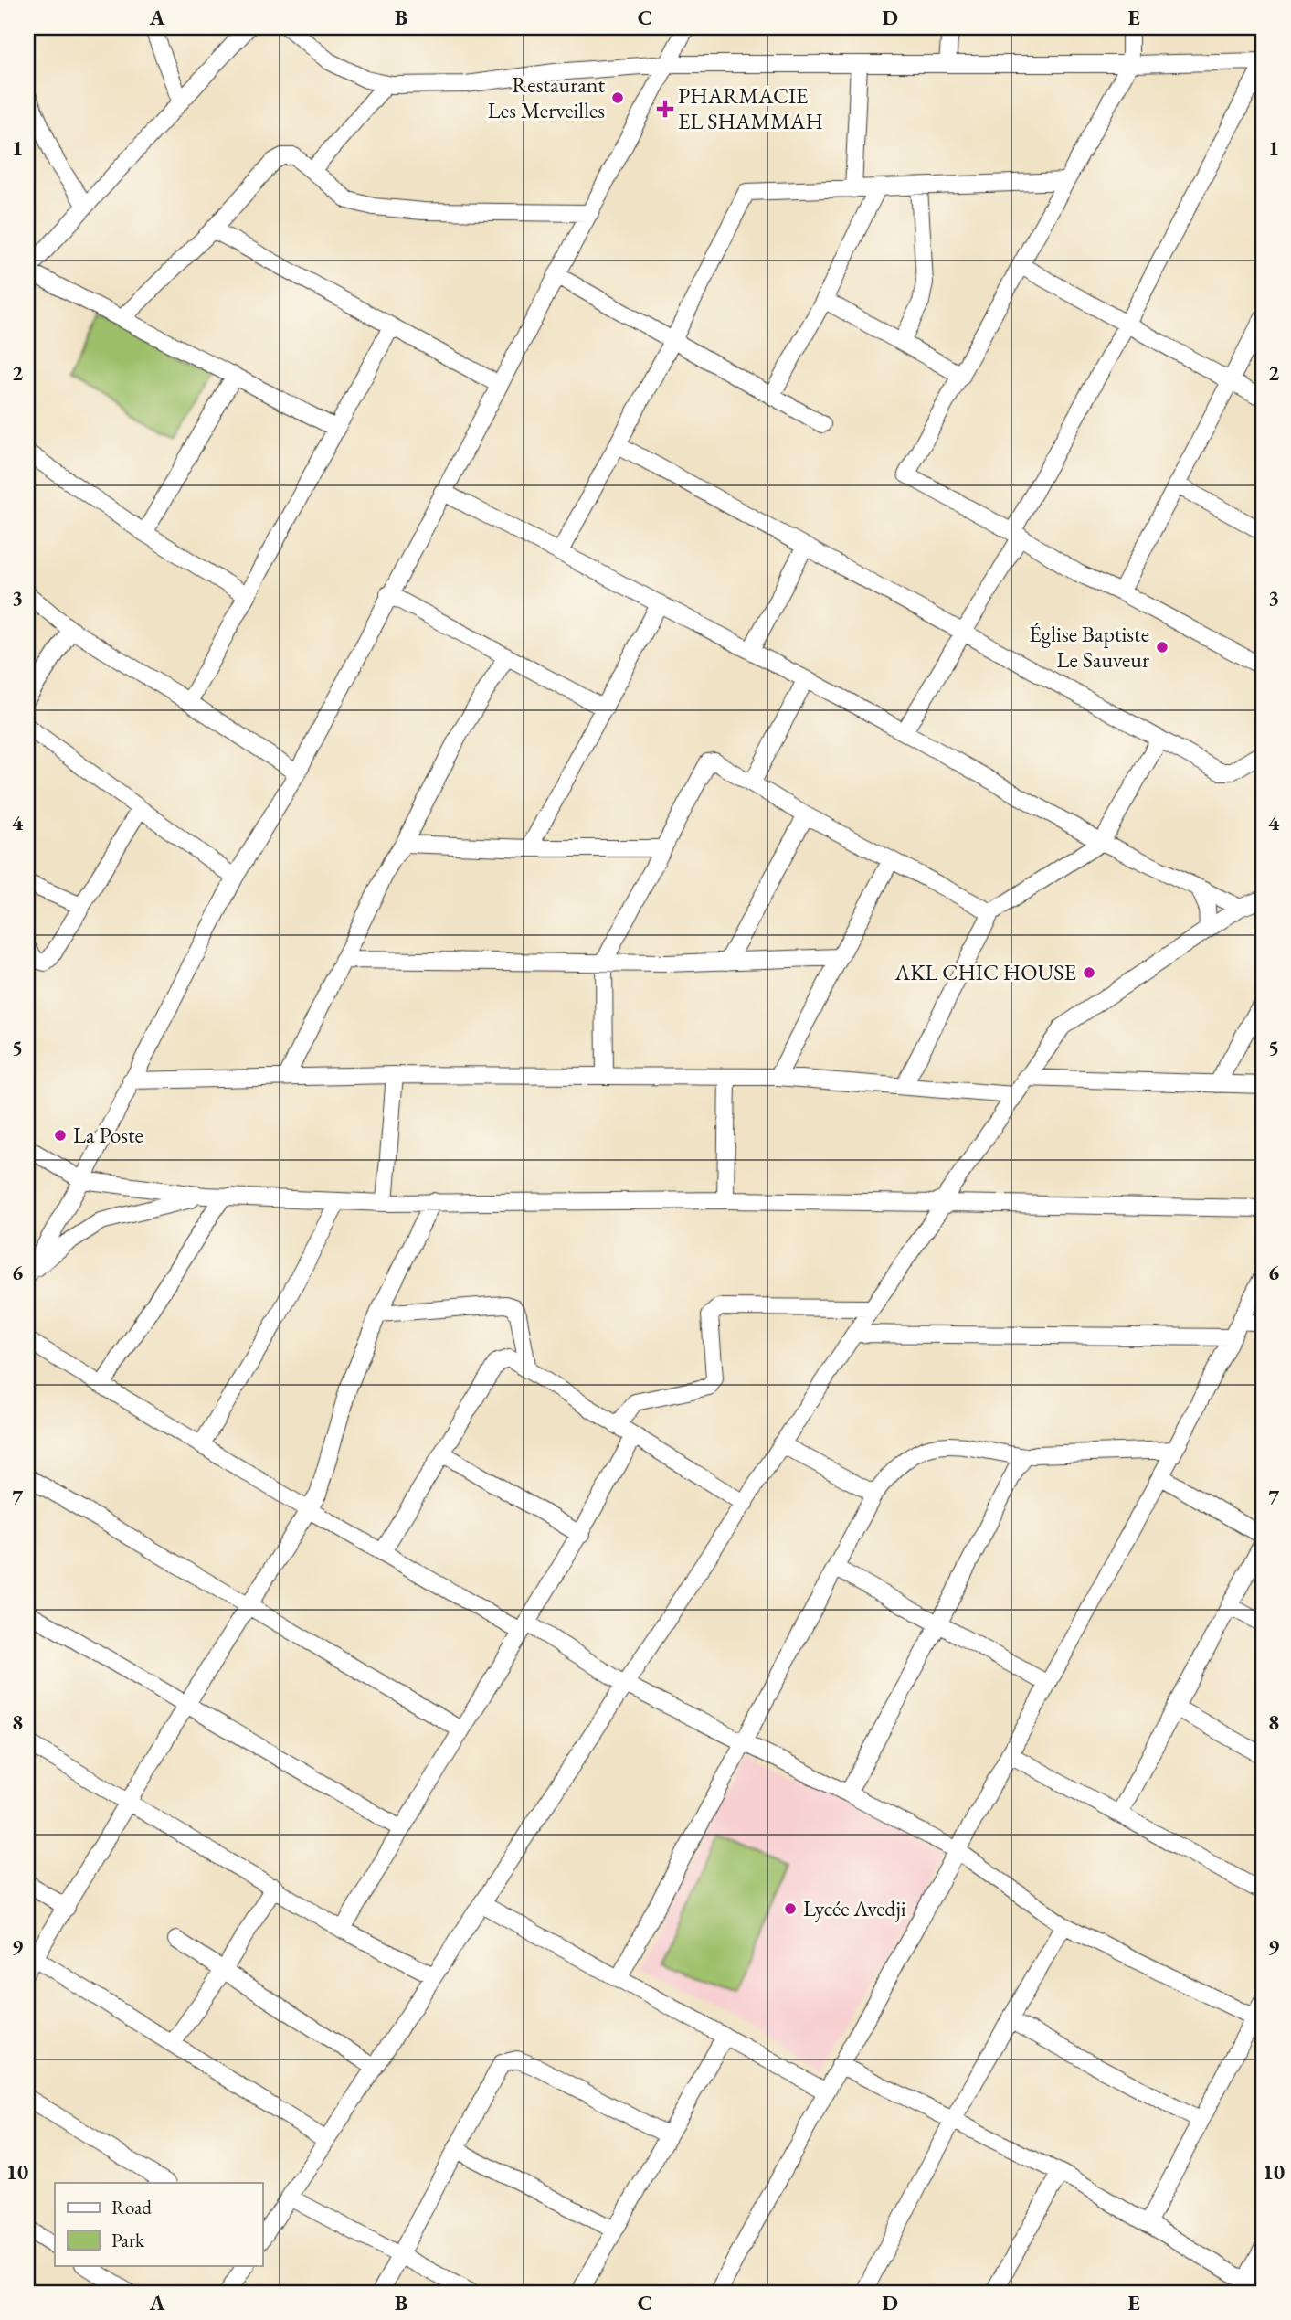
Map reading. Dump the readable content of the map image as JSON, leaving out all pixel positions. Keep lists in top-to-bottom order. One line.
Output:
{"places":{"other":["Restaurant Les Merveilles","Église Baptiste Le Sauveur","AKL CHIC HOUSE","La Poste","Lycée Avedji"],"health":["PHARMACIE EL SHAMMAH"]},"legend":["Road","Park"],"grid":{"columns":["A","B","C","D","E"],"rows":["1","2","3","4","5","6","7","8","9","10"]}}
